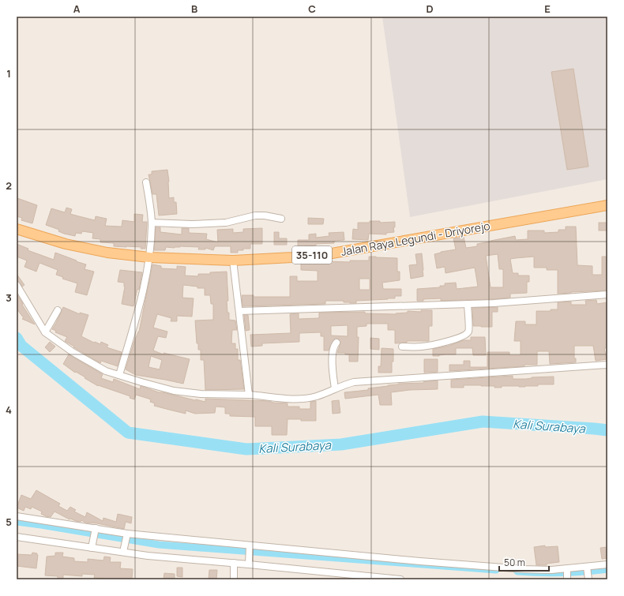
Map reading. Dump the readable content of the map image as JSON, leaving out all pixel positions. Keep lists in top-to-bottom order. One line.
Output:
{"streets":{"main road":["Jalan Raya Legundi - Driyorejo","35-110"]},"water":["Kali Surabaya"],"scale_bar":"50 m","grid":{"columns":["A","B","C","D","E"],"rows":["1","2","3","4","5"]}}
